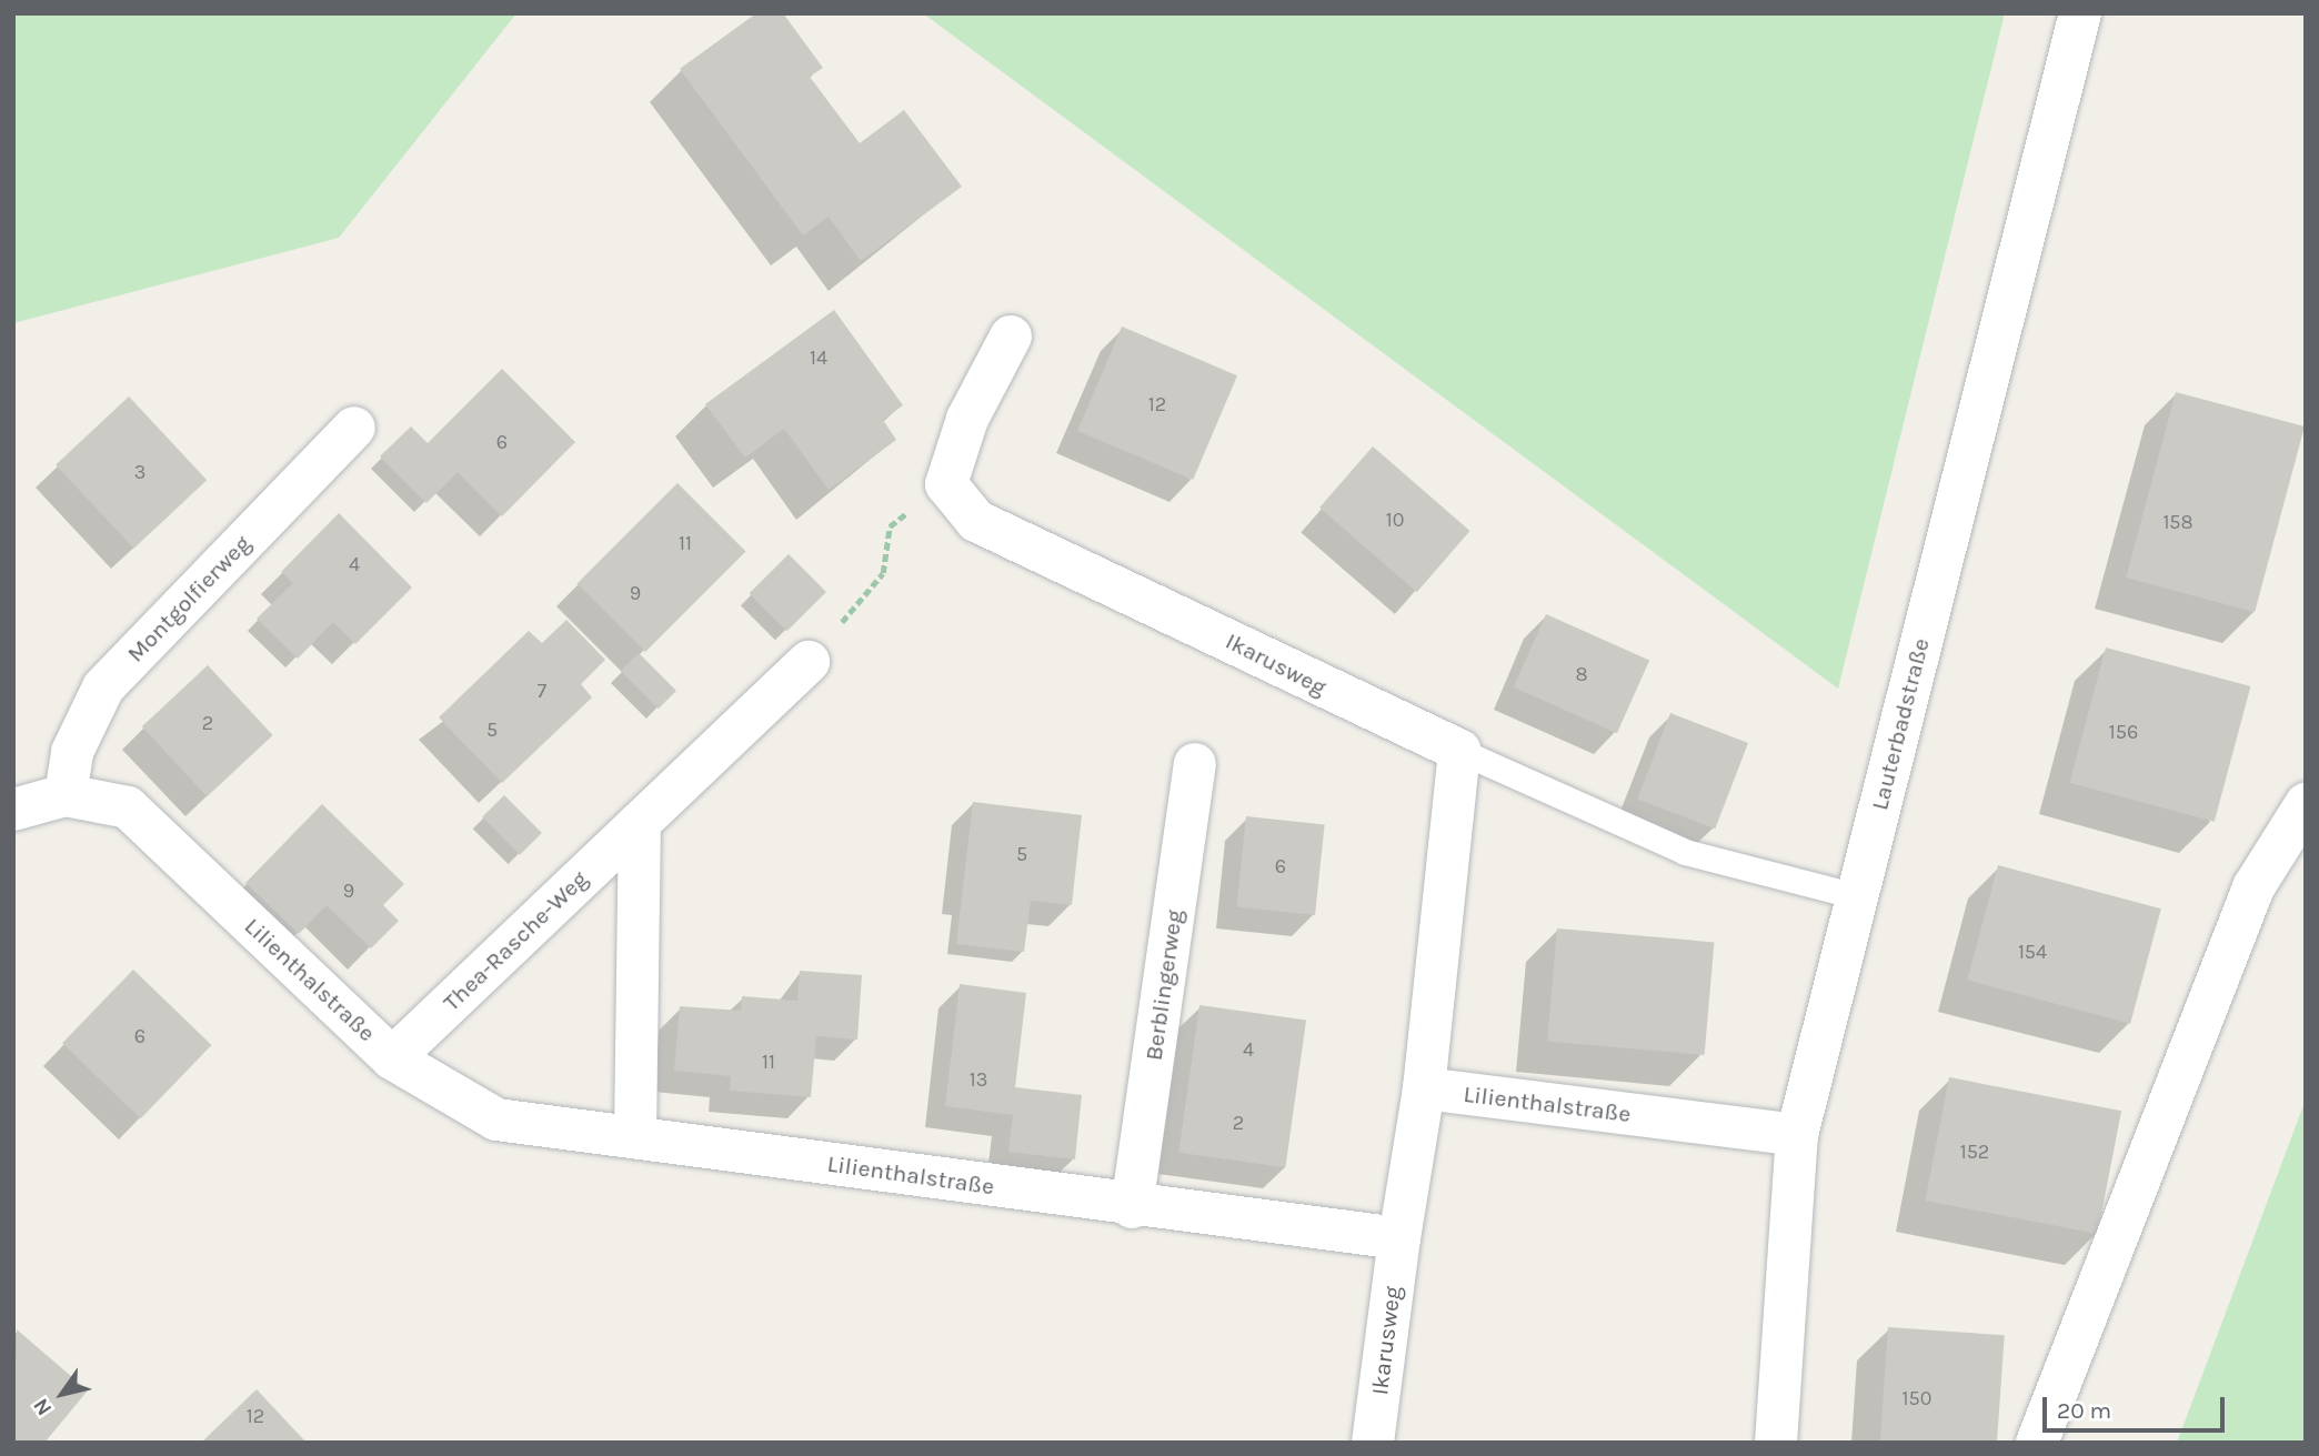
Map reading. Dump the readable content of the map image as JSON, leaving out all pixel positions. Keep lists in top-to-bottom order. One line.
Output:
{"streets":{"street":["Montgolfierweg","Ikarusweg","Lauterbadstraße","Thea-Rasche-Weg","Lilienthalstraße","Berblingerweg"]},"crossings":[["Montgolfierweg","Lilienthalstraße"],["Ikarusweg","Lilienthalstraße"],["Lauterbadstraße","Lilienthalstraße"],["Thea-Rasche-Weg","Lilienthalstraße"],["Lilienthalstraße","Berblingerweg"]],"house_numbers":["14","12","6","3","10","158","11","4","9","8","7","2","5","156","5","6","9","154","6","4","11","13","2","152","150","12"],"scale_bar":"20 m","north":"bottom left"}
